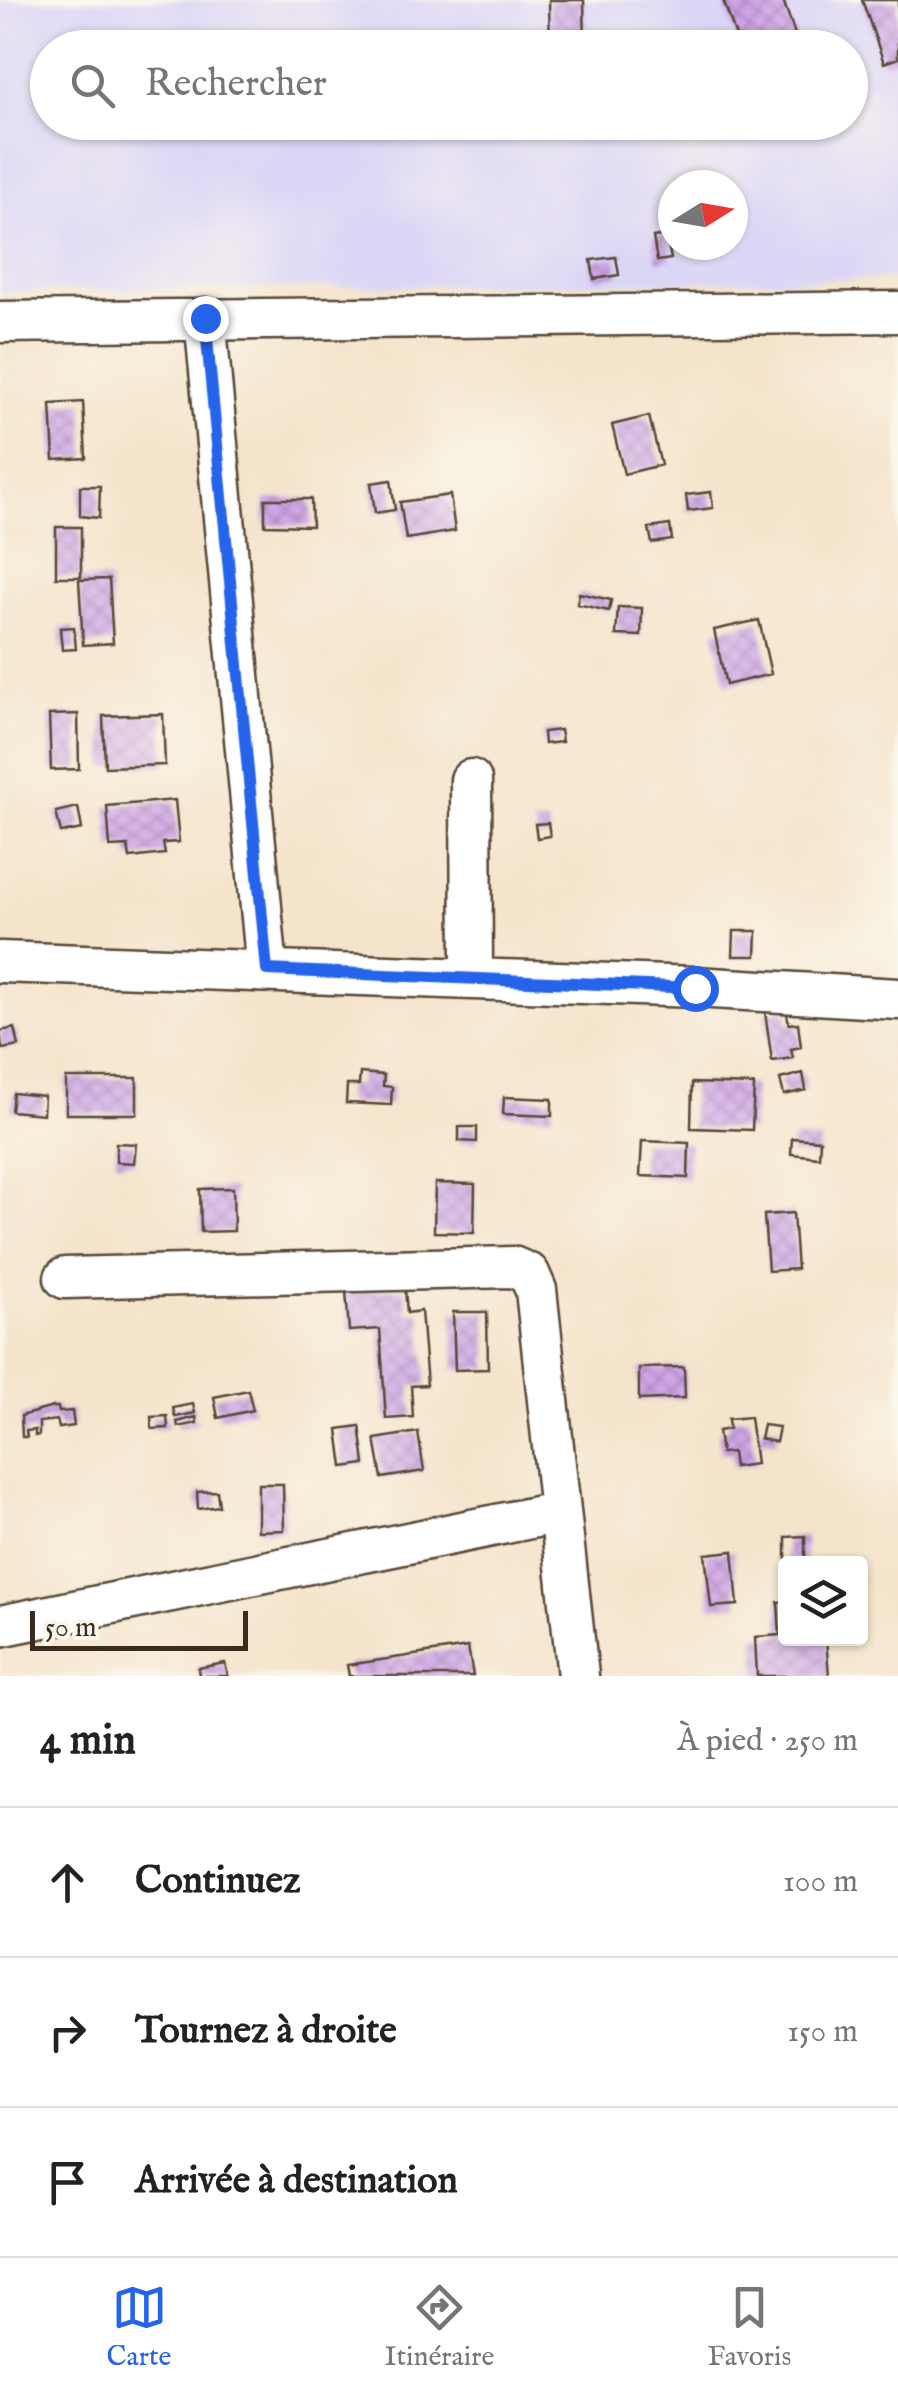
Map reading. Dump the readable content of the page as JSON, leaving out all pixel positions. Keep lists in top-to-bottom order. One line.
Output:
{"scale_bar":"50 m","north":"right","page":{"search":"Rechercher","scale":"50 m","heading":["4 min","À pied · 250 m"],"list":[["Continuez","100 m"],["Tournez à droite","150 m"],"Arrivée à destination"],"nav":["Carte","Itinéraire","Favoris"]}}
